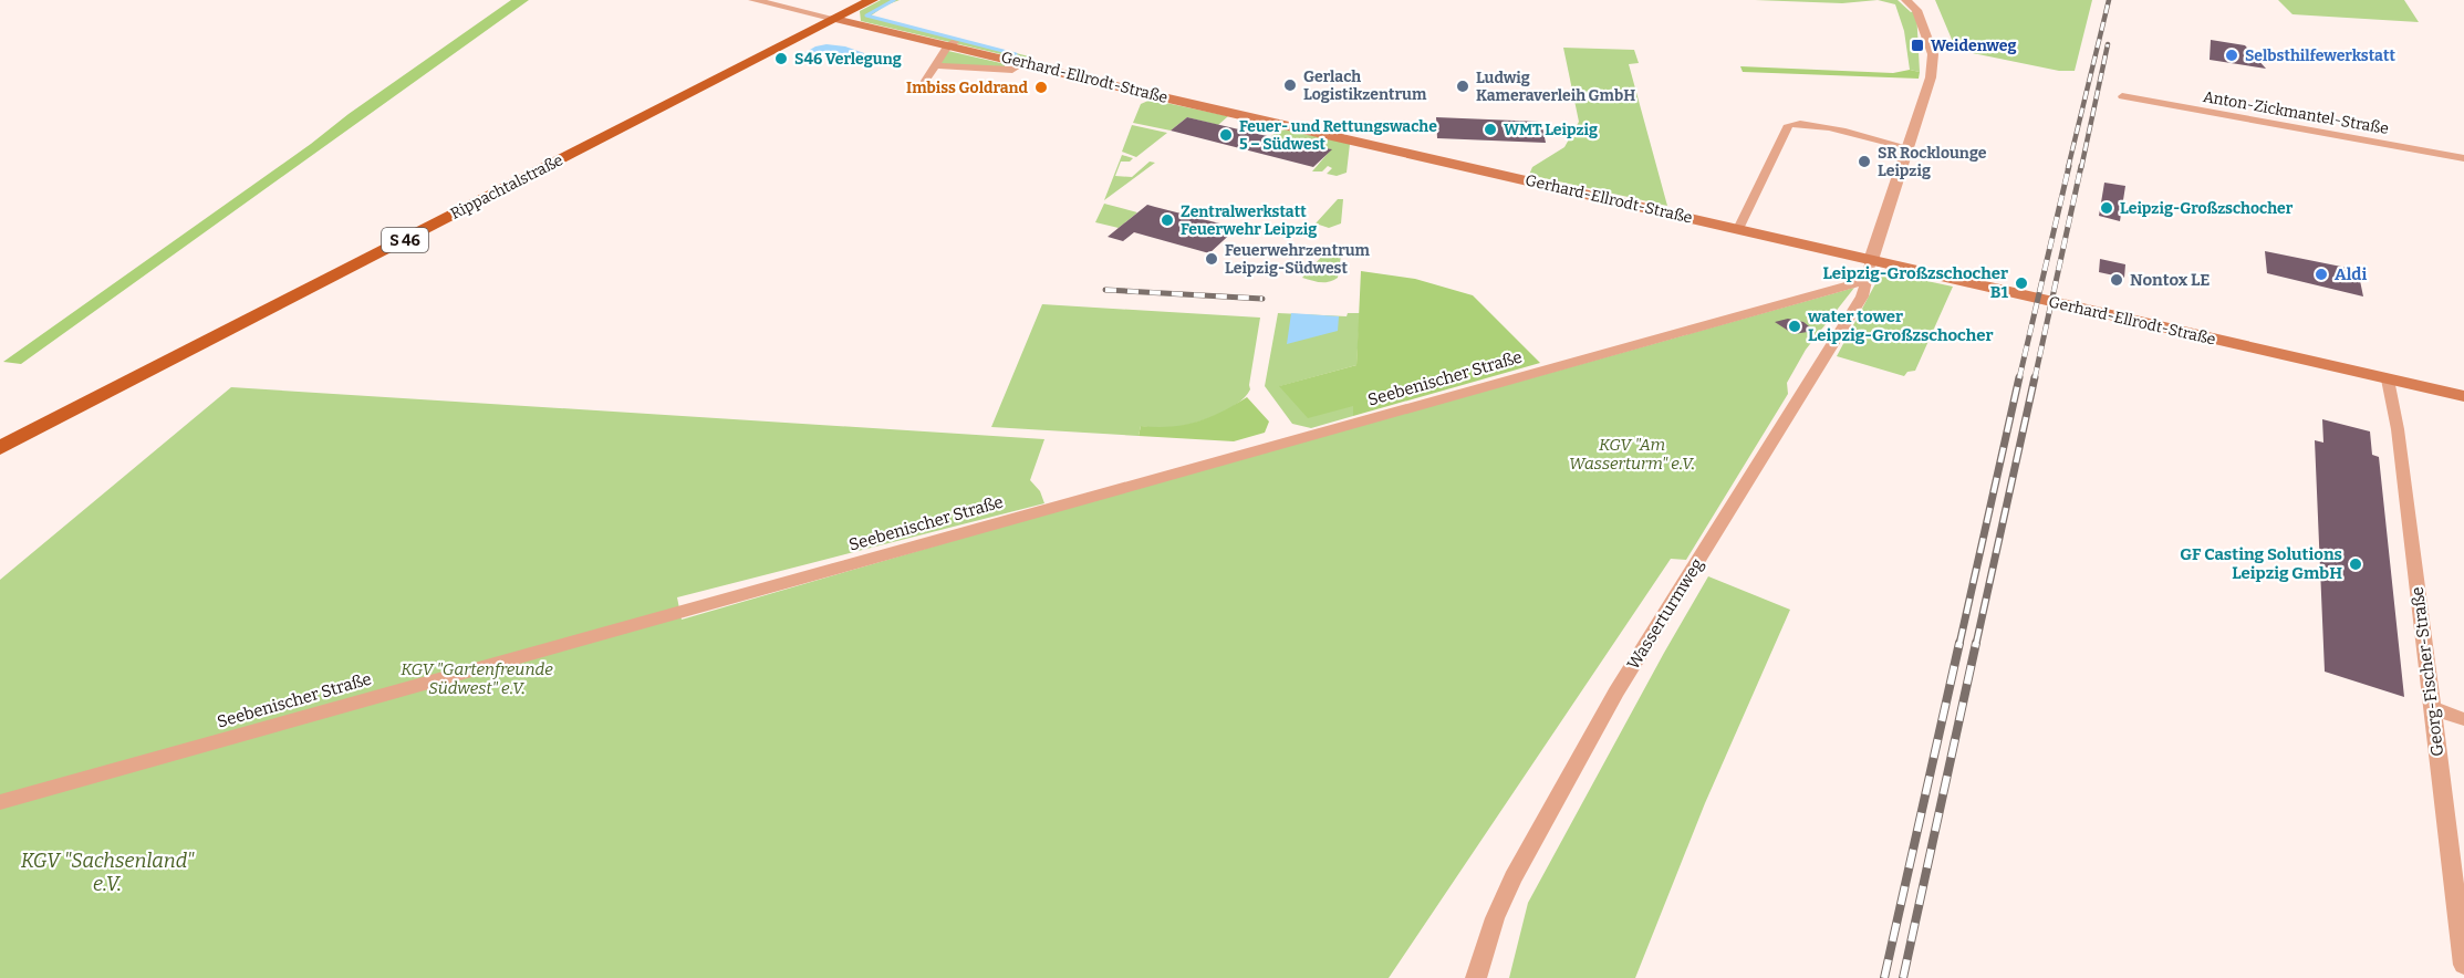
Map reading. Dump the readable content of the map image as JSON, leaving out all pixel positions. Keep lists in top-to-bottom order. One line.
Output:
{"streets":{"main road":["Gerhard-Ellrodt-Straße","Rippachtalstraße","S 46"],"street":["Anton-Zickmantel-Straße","Seebenischer Straße","Wasserturmweg","Georg-Fischer-Straße"]},"crossings":[["Gerhard-Ellrodt-Straße","Rippachtalstraße"],["Gerhard-Ellrodt-Straße","Wasserturmweg"],["Gerhard-Ellrodt-Straße","Georg-Fischer-Straße"],["Seebenischer Straße","Wasserturmweg"]],"parks":["KGV \"Am Wasserturm\" e.V.","KGV \"Gartenfreunde Südwest\" e.V.","KGV \"Sachsenland\" e.V."],"places":{"transit":["Weidenweg"],"other":["Selbsthilfewerkstatt","S46 Verlegung","Gerlach Logistikzentrum","Ludwig Kameraverleih GmbH","Imbiss Goldrand","WMT Leipzig","Feuer- und Rettungswache 5 – Südwest","SR Rocklounge Leipzig","Leipzig-Großzschocher","Zentralwerkstatt Feuerwehr Leipzig","Feuerwehrzentrum Leipzig-Südwest","Aldi","Nontox LE","Leipzig-Großzschocher B1","water tower Leipzig-Großzschocher","GF Casting Solutions Leipzig GmbH"]}}
